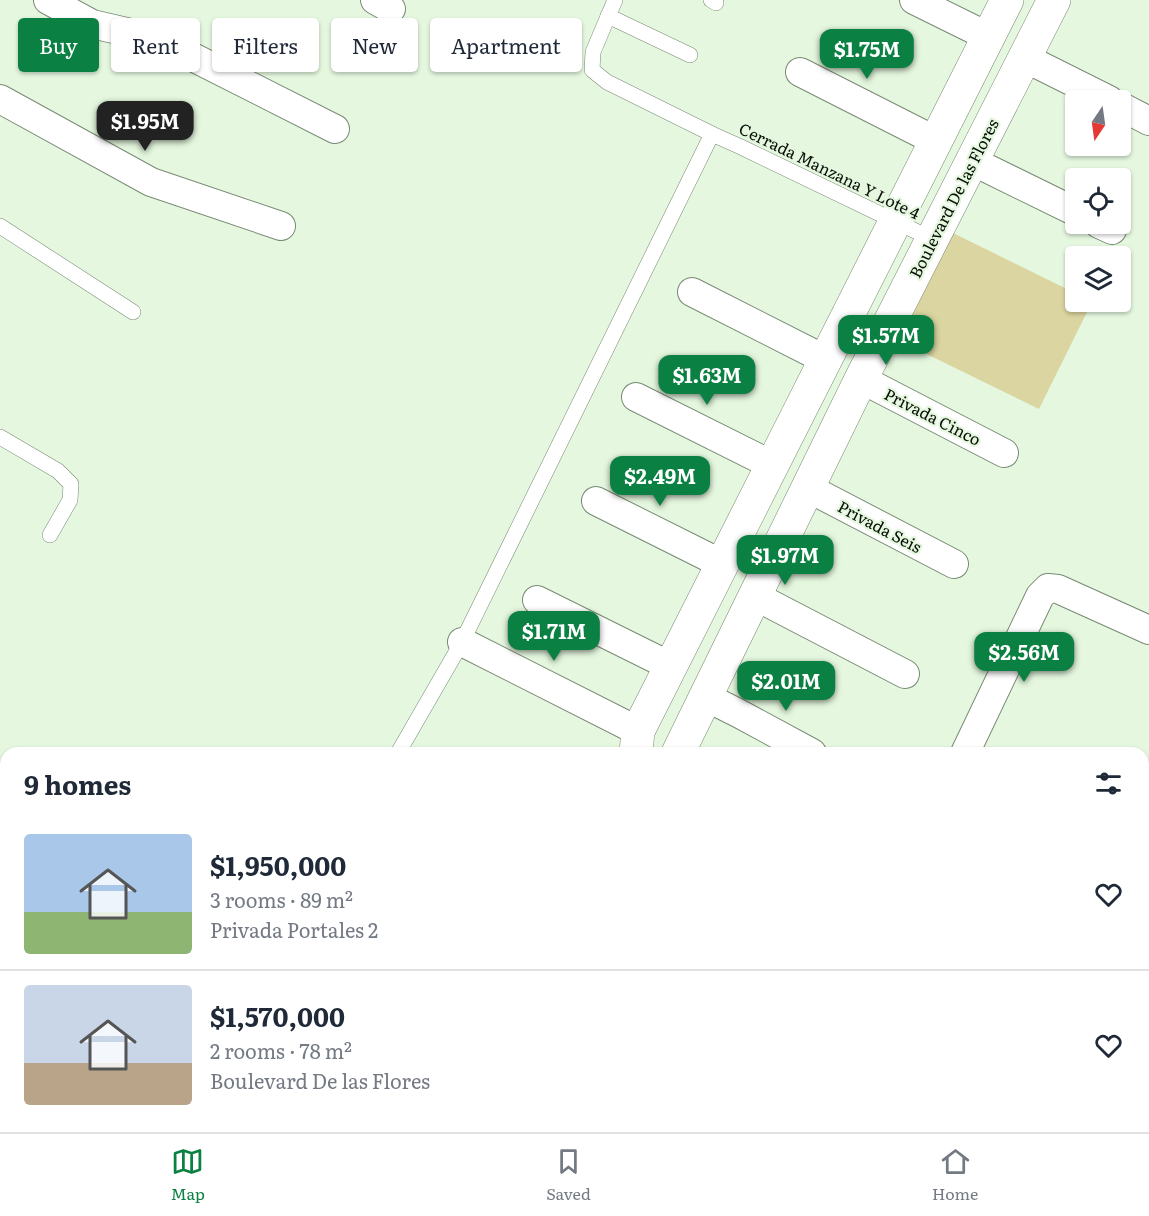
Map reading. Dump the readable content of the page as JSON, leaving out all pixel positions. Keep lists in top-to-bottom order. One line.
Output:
{"streets":{"street":["Boulevard De las Flores","Privada Cinco","Privada Seis"],"lane":["Cerrada Manzana Y Lote 4"]},"crossings":[["Cerrada Manzana Y Lote 4","Boulevard De las Flores"],["Boulevard De las Flores","Privada Cinco"],["Boulevard De las Flores","Privada Seis"]],"north":"bottom","page":{"chip":["Buy","Rent","Filters","New","Apartment"],"price":["$1.75M","$1.95M","$1.57M","$1.63M","$2.49M","$1.97M","$1.71M","$2.56M","$2.01M"],"heading":"9 homes","list":[{"name":"$1,950,000","note":"3 rooms · 89 m² · Privada Portales 2"},{"name":"$1,570,000","note":"2 rooms · 78 m² · Boulevard De las Flores"}],"tabs":["Map","Saved","Home"]}}
